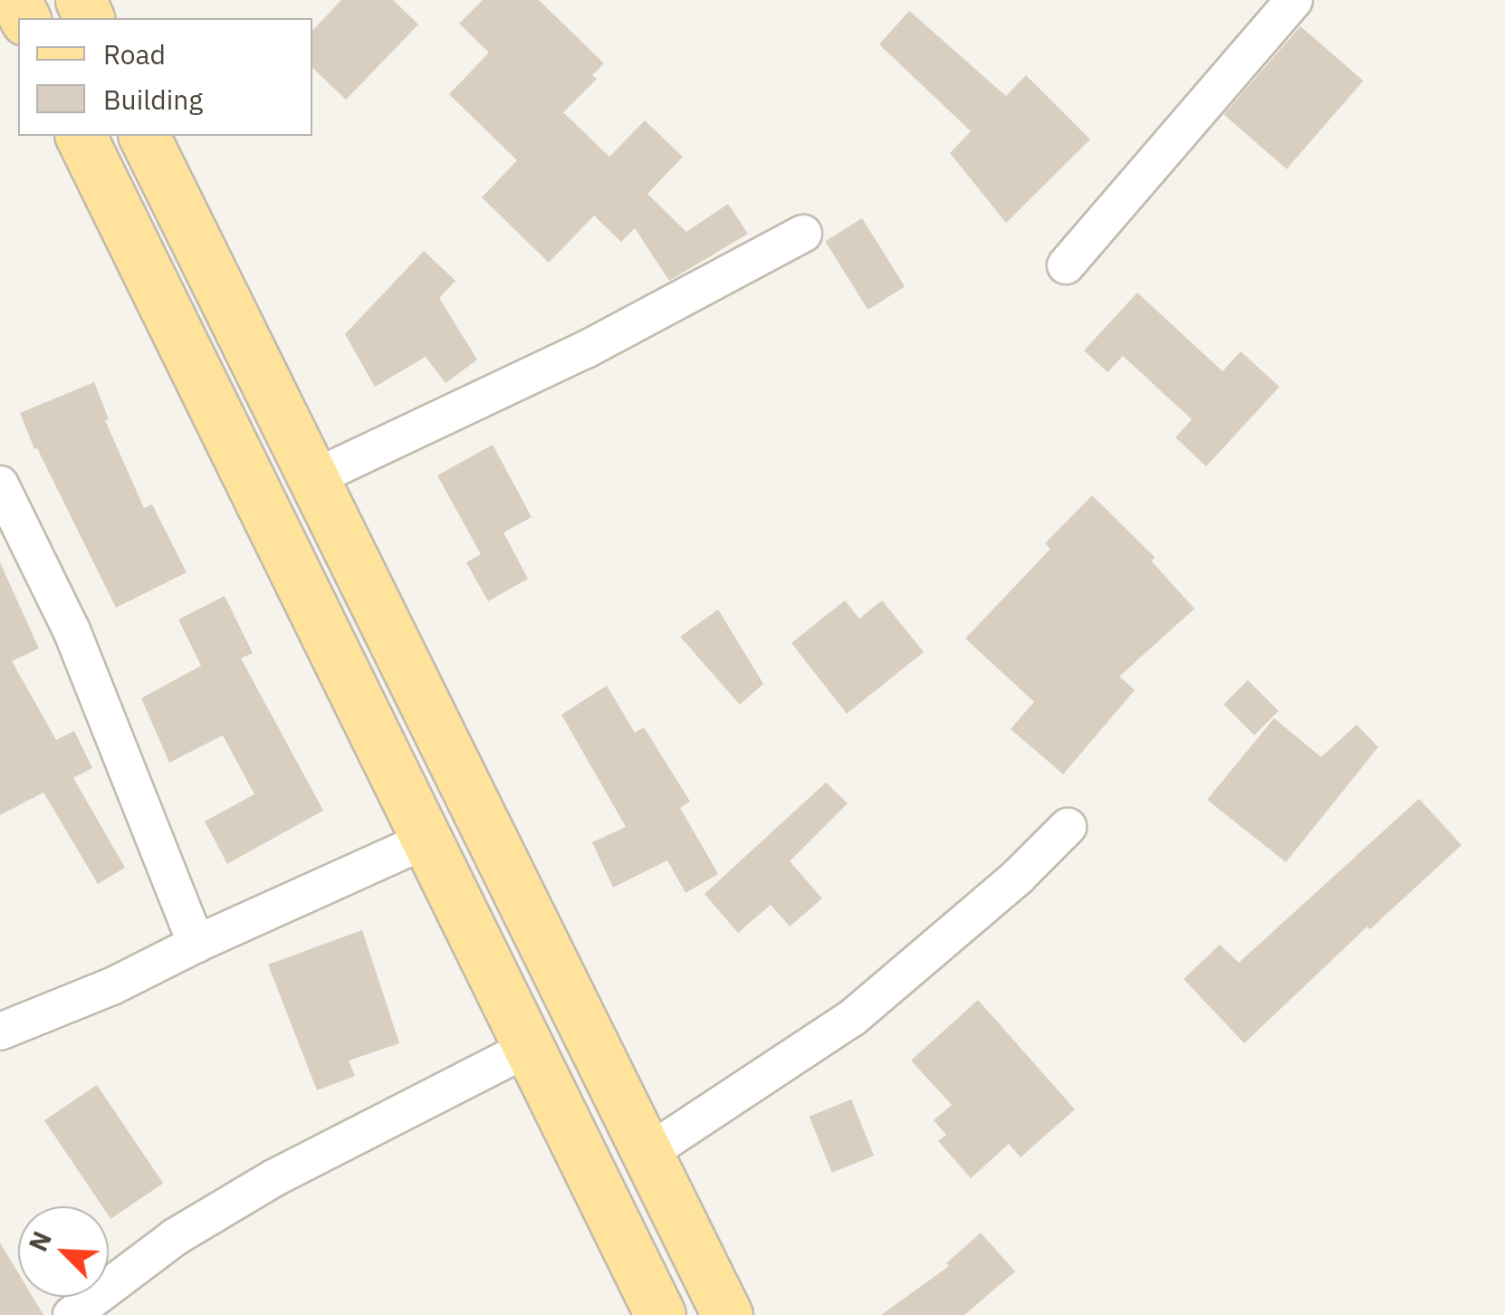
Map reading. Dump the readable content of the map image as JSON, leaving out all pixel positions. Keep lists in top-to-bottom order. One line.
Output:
{"legend":["Road","Building"],"north":"top left"}
